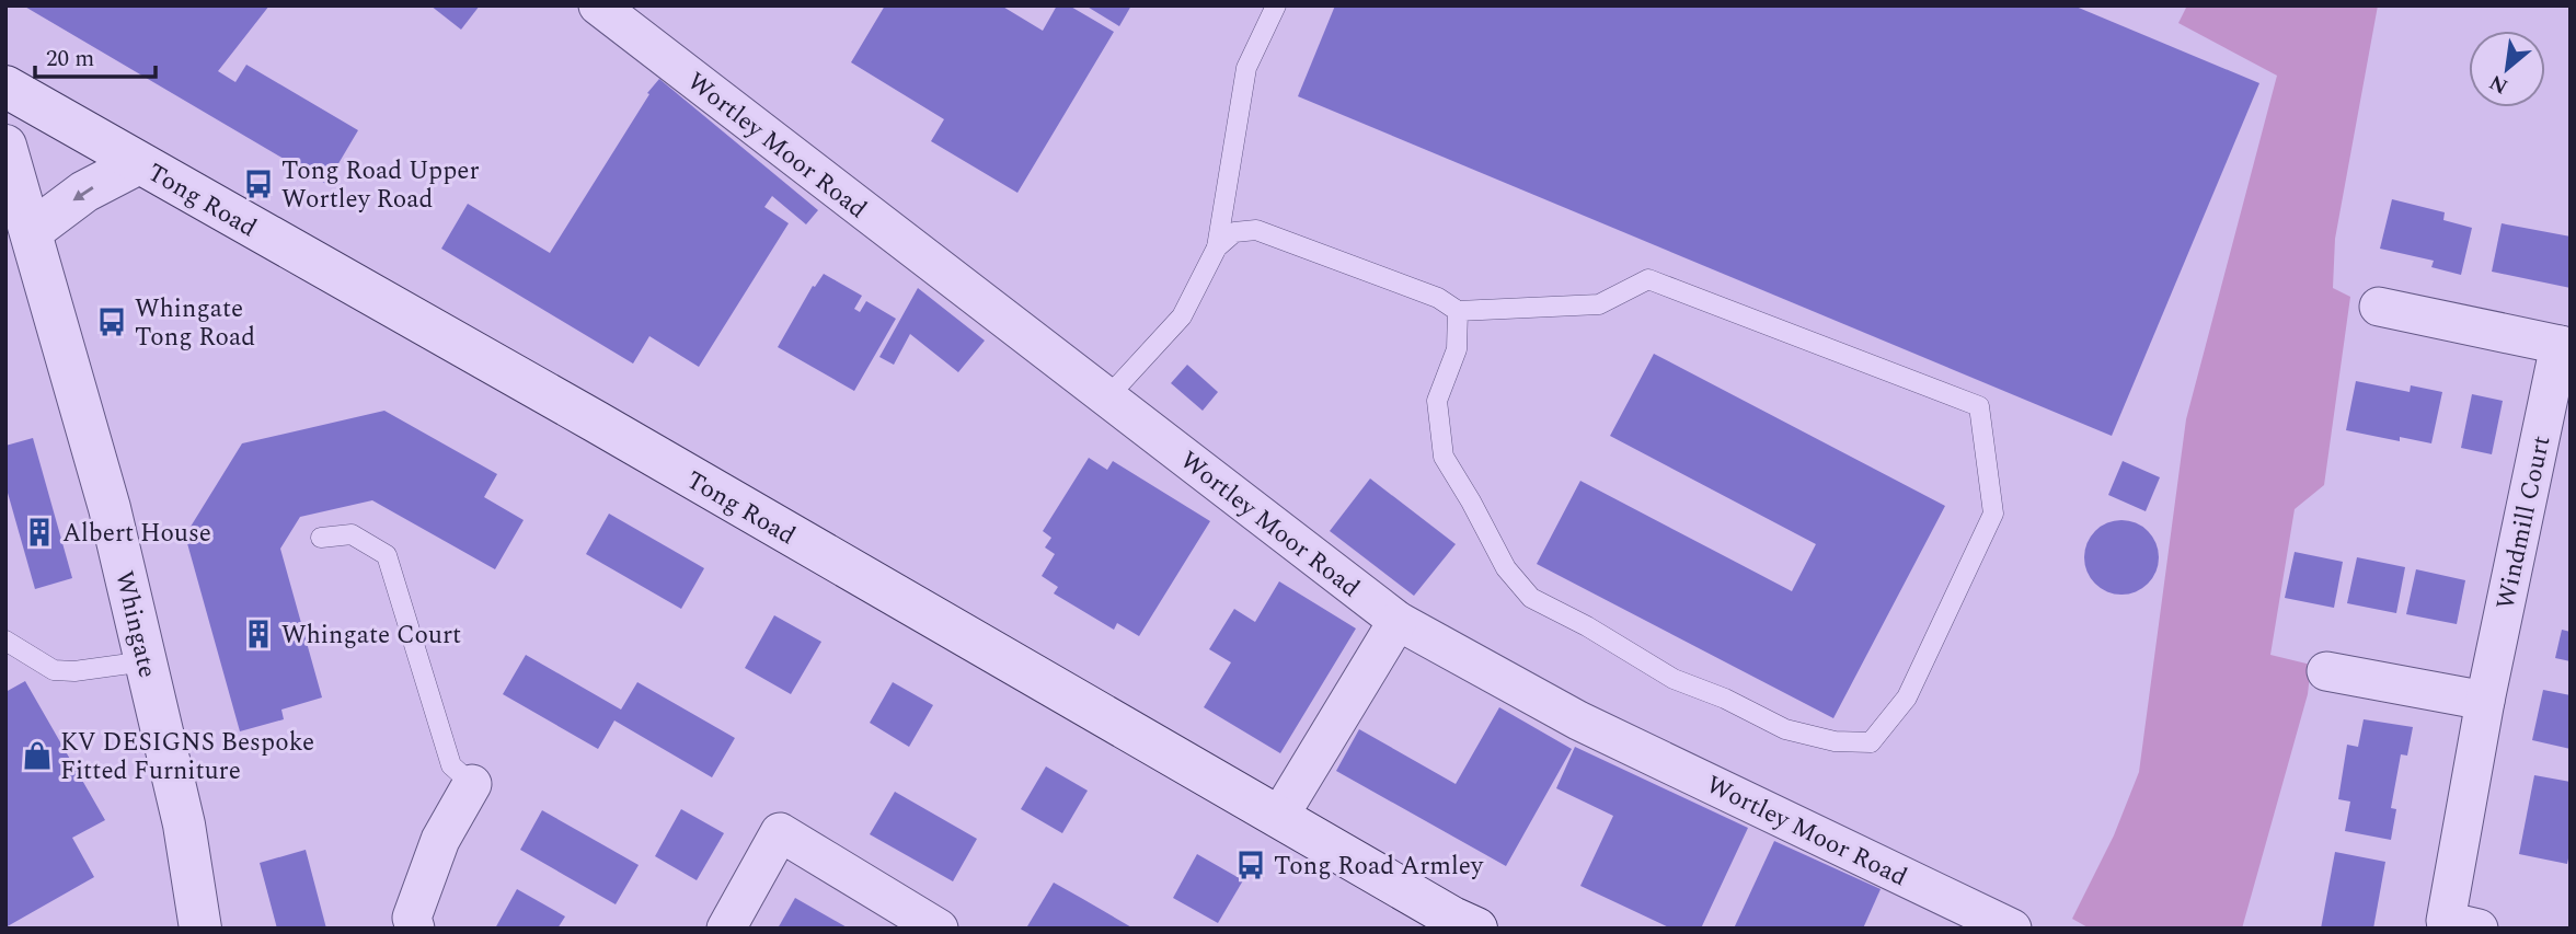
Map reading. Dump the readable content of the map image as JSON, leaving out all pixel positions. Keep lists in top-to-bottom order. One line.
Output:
{"streets":{"main road":["Tong Road","Whingate"],"street":["Wortley Moor Road","Windmill Court"]},"places":{"bus stop":["Tong Road Upper Wortley Road","Whingate Tong Road","Tong Road Armley"],"building":["Albert House","Whingate Court"],"shop":["KV DESIGNS Bespoke Fitted Furniture"]},"scale_bar":"20 m","north":"bottom left"}
